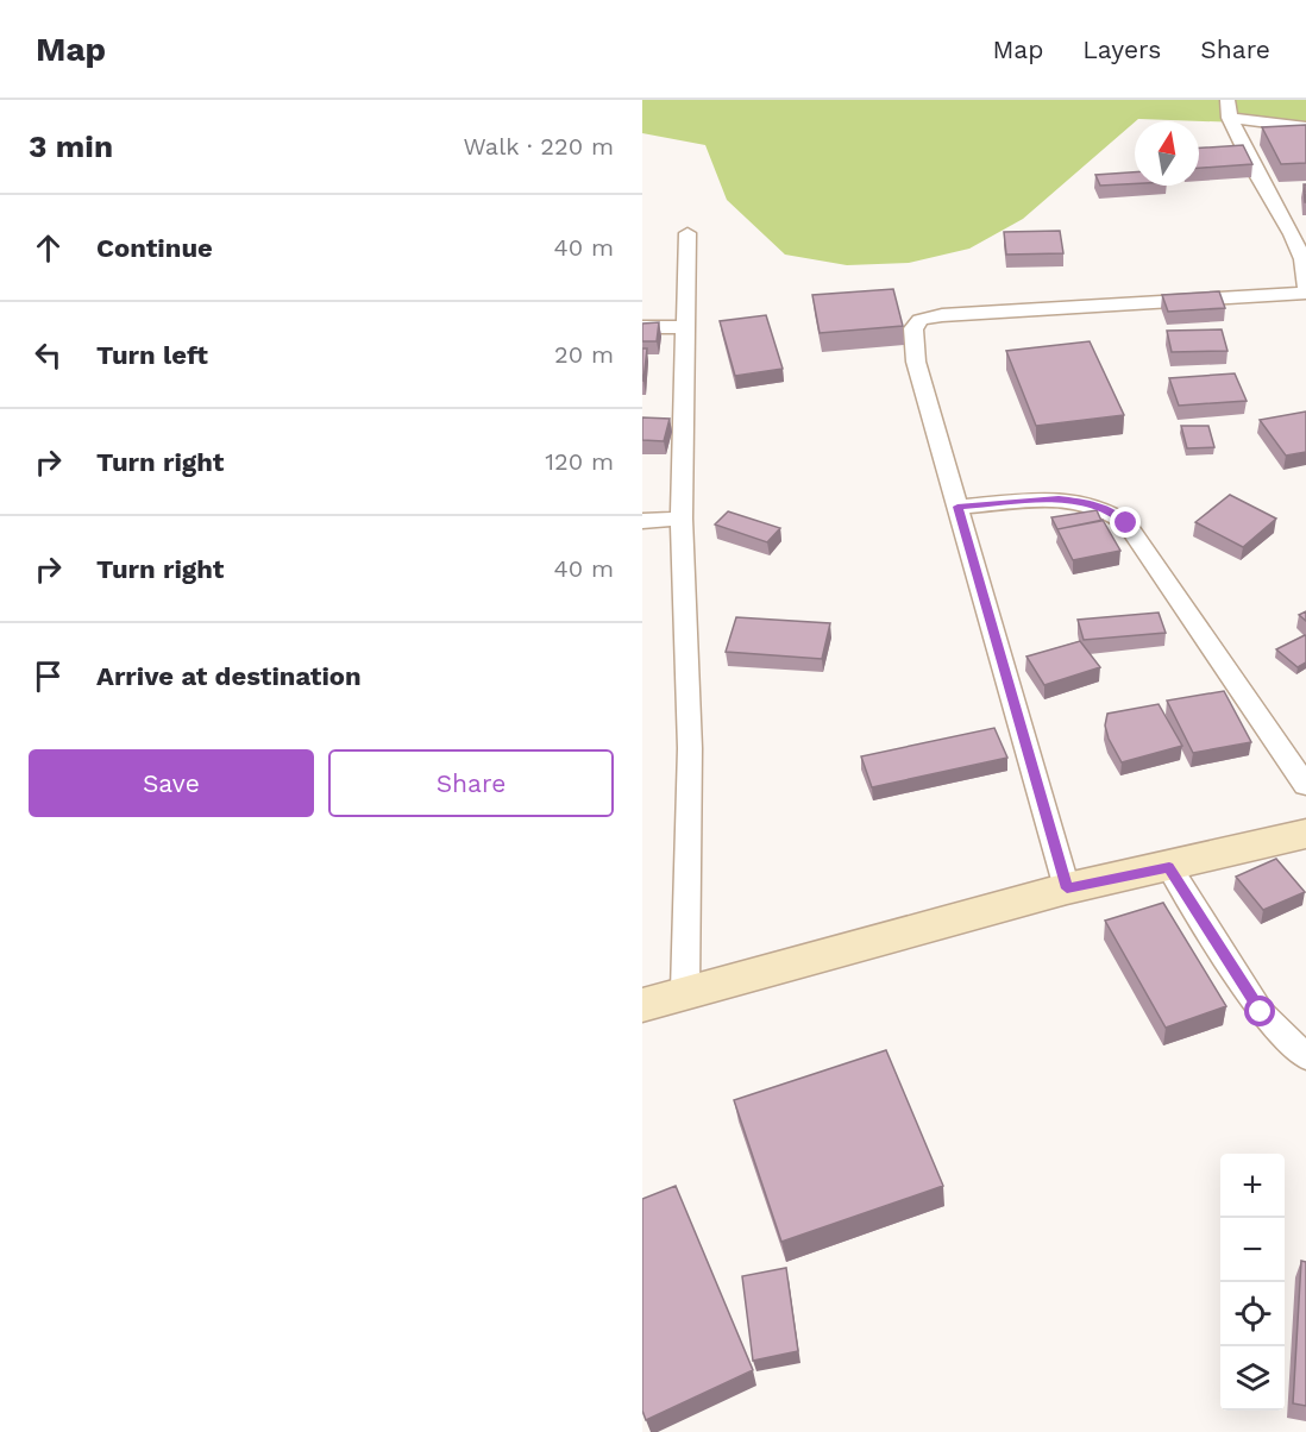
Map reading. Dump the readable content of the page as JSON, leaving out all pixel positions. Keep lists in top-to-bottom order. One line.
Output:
{"north":"top","page":{"header":"Map","nav":["Map","Layers","Share"],"heading":["3 min","Walk · 220 m"],"list":[["Continue","40 m"],["Turn left","20 m"],["Turn right","120 m"],["Turn right","40 m"],"Arrive at destination"],"buttons":["Save","Share"],"map_buttons":["+","−"]}}
